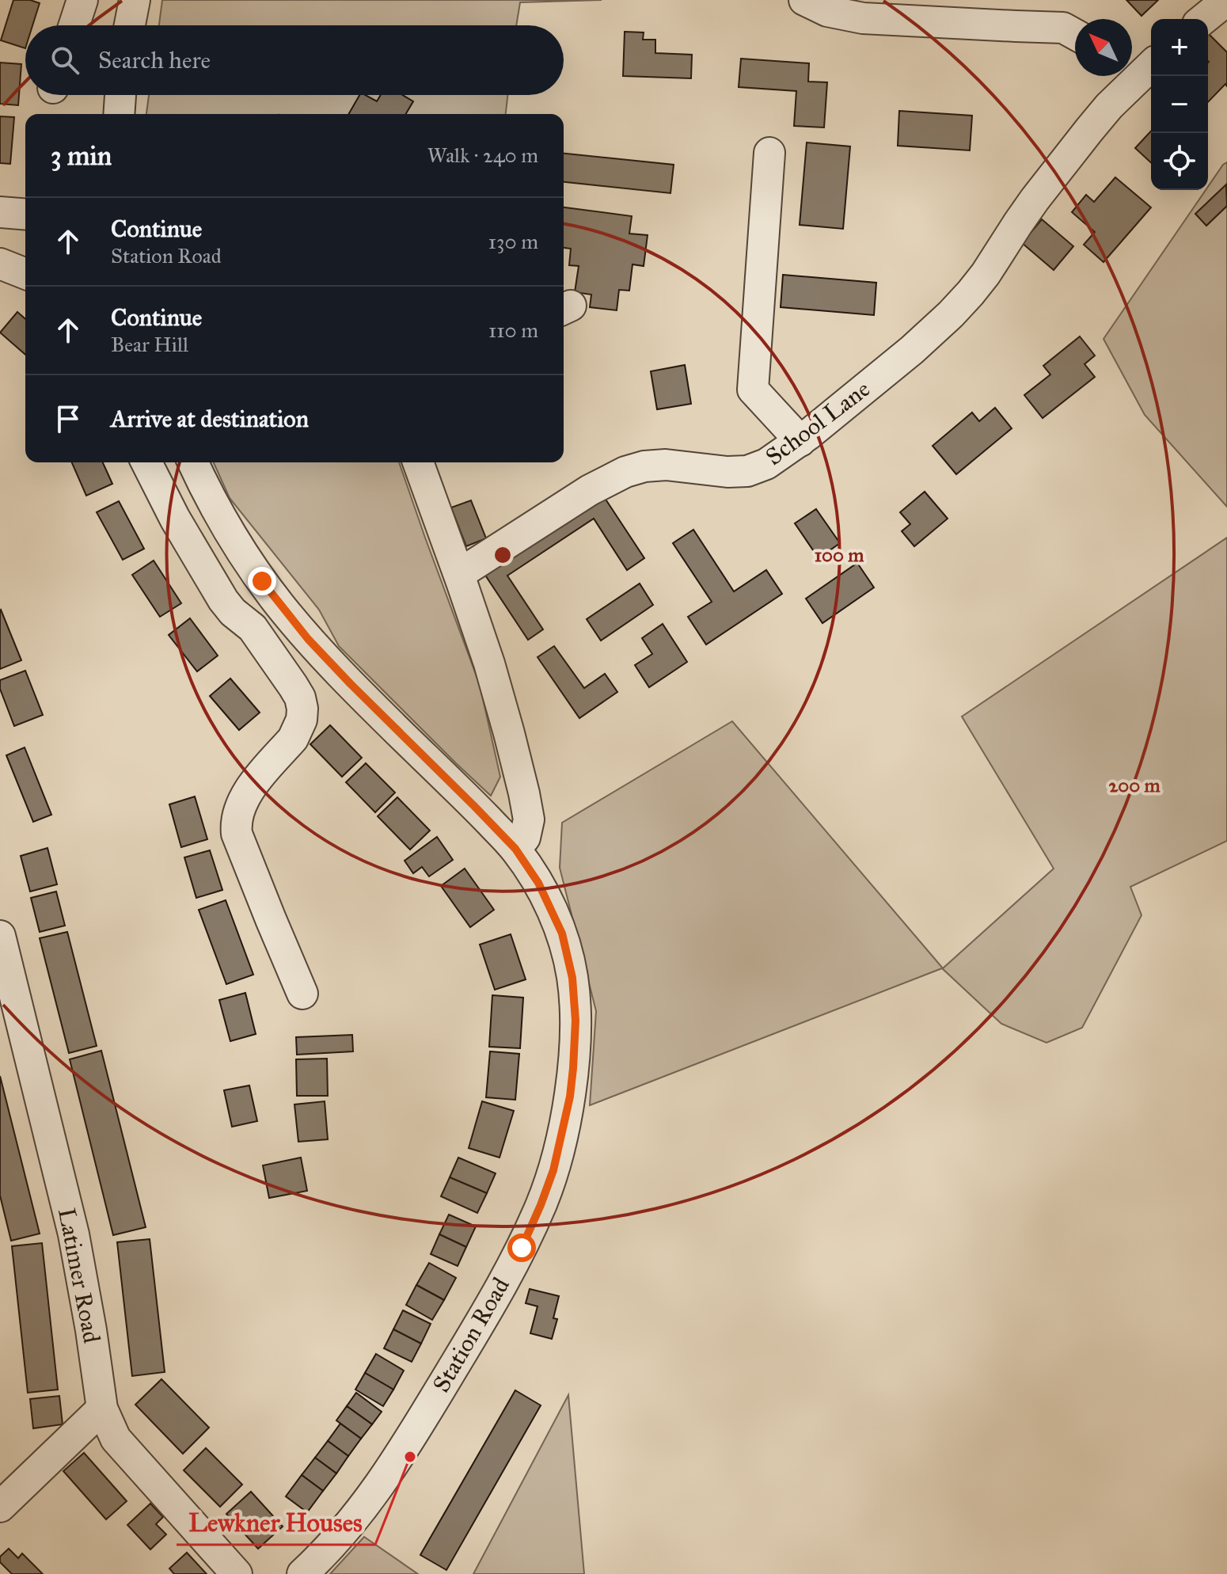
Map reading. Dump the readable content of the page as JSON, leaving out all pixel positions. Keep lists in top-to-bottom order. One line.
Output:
{"streets":{"street":["School Lane","Latimer Road","Station Road"]},"places":["Lewkner Houses"],"north":"top left","page":{"map_buttons":["+","−"],"search":"Search here","heading":["3 min","Walk · 240 m"],"list":[["Continue","Station Road","130 m"],["Continue","Bear Hill","110 m"],"Arrive at destination"]},"rings":["100 m","200 m"]}
